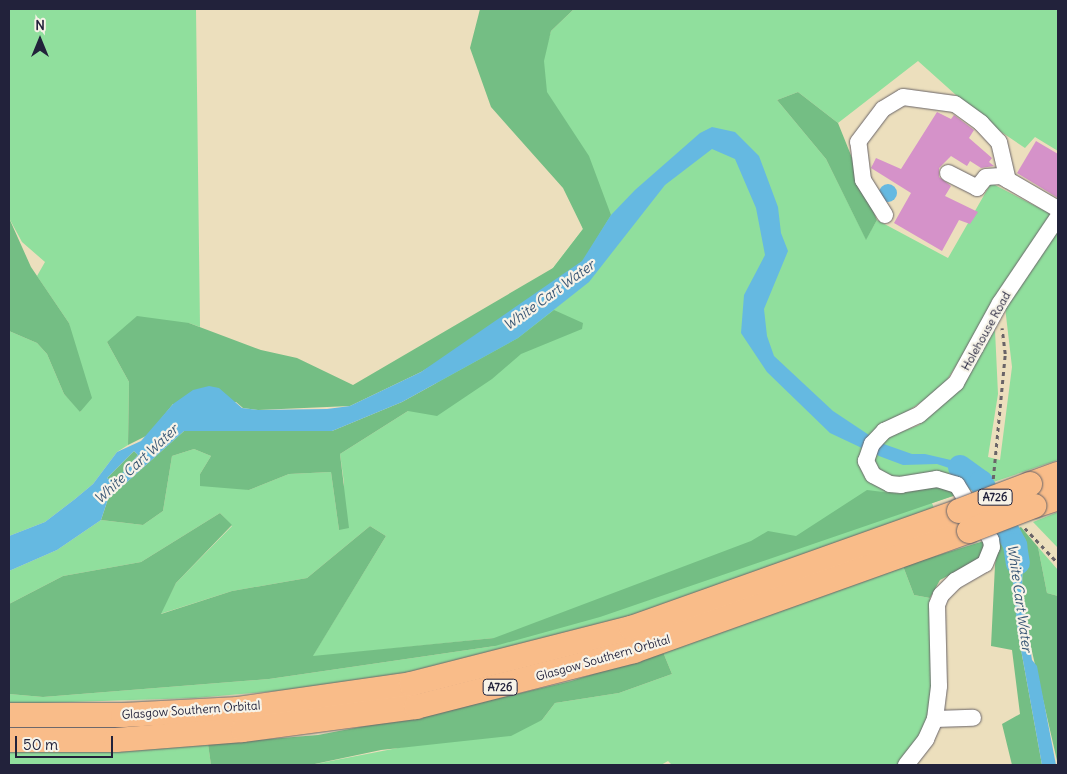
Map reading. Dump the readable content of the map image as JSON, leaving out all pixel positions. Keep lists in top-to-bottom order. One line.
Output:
{"streets":{"highway":["A726","Glasgow Southern Orbital"],"street":["Holehouse Road"]},"water":["White Cart Water"],"scale_bar":"50 m","north":"top"}
